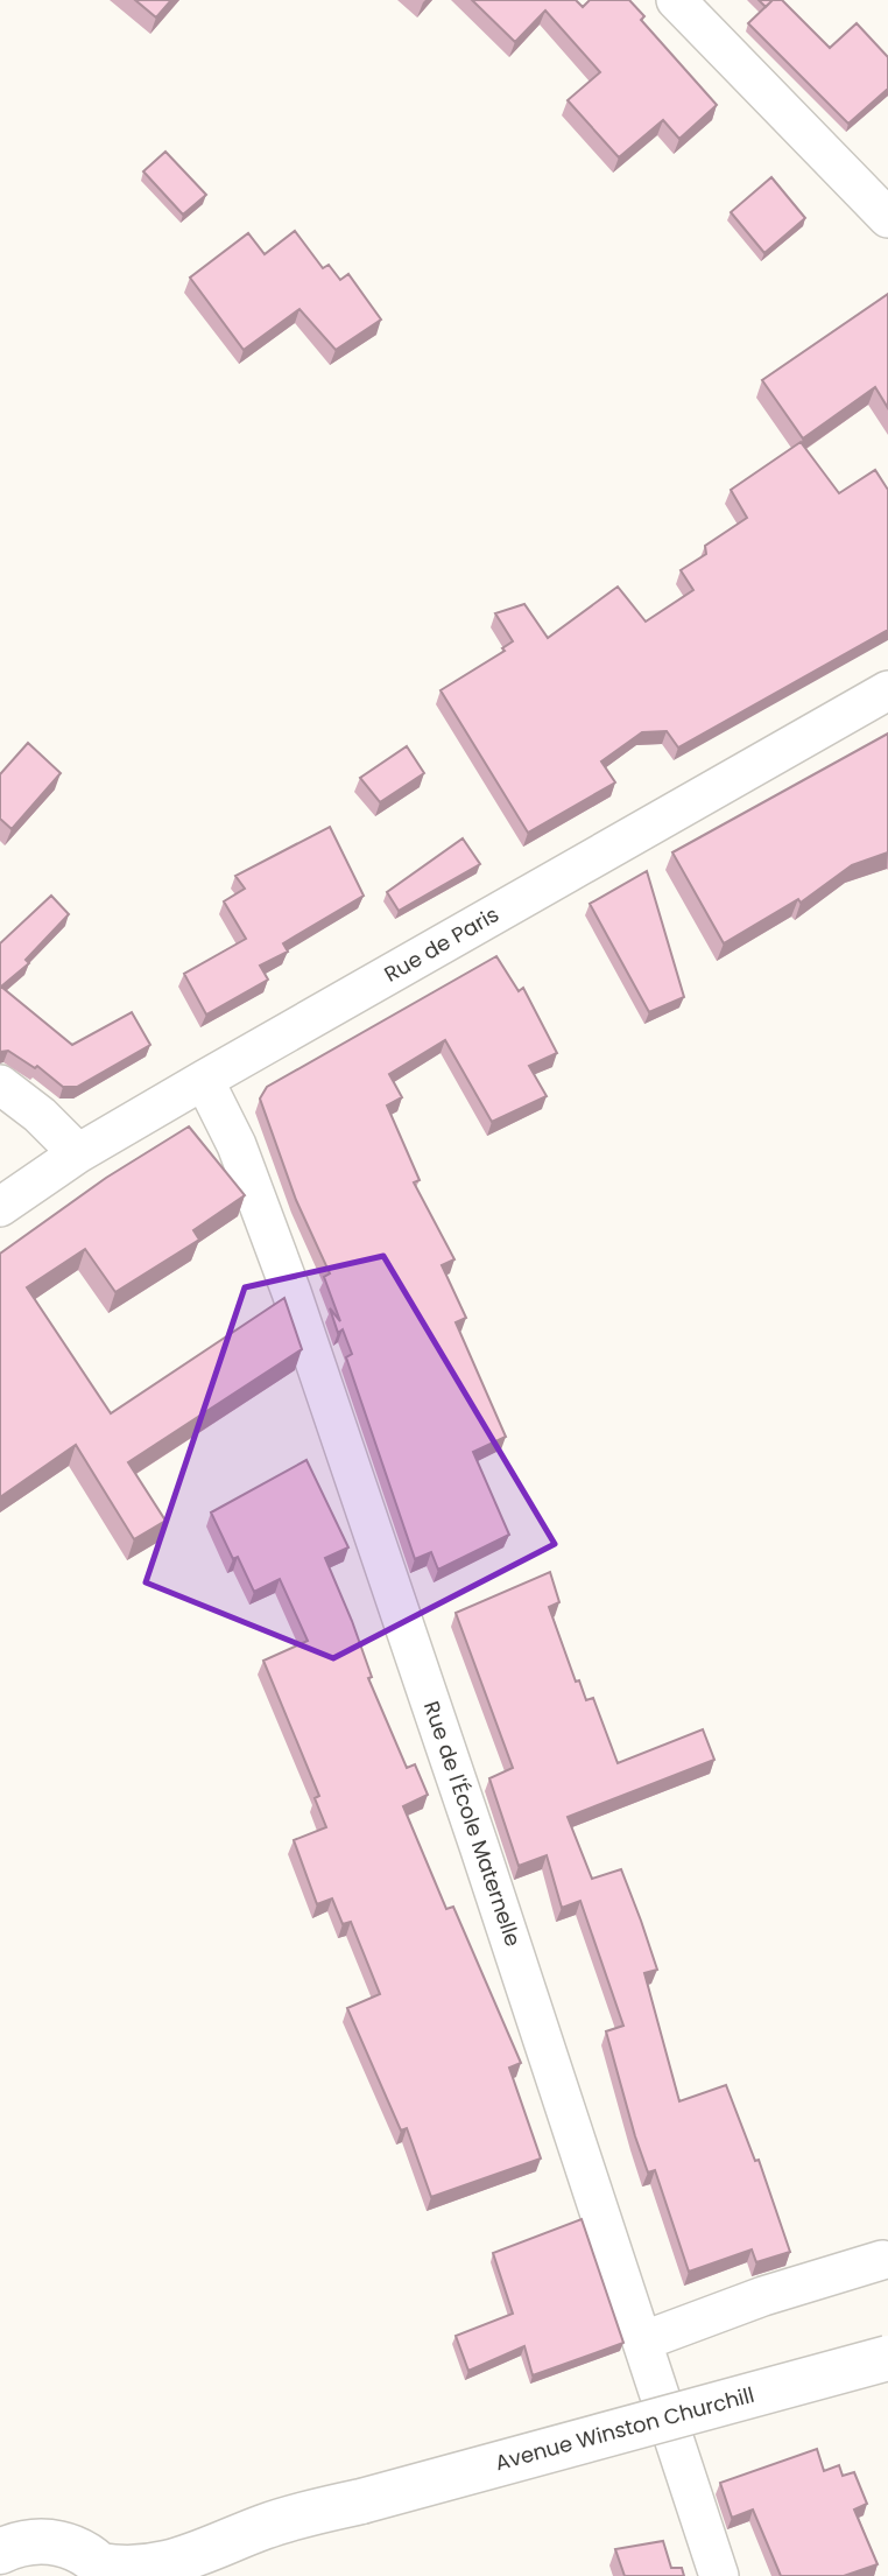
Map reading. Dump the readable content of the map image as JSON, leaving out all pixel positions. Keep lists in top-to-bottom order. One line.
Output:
{"streets":{"main road":["Avenue Winston Churchill"],"street":["Rue de Paris","Rue de l'École Maternelle"]},"crossings":[["Rue de Paris","Rue de l'École Maternelle"]]}
